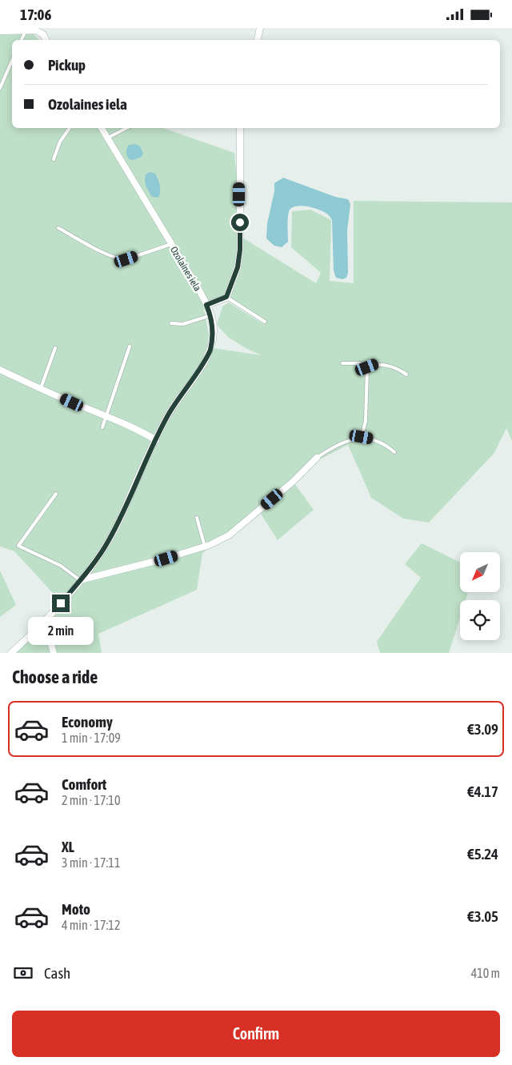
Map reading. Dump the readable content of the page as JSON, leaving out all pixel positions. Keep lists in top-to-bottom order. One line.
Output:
{"streets":{"street":["Ozolaines iela"]},"north":"bottom left","page":{"status":"17:06","banner":["Pickup","Ozolaines iela"],"bubble":"2 min","heading":"Choose a ride","list":[{"name":"Economy","note":"1 min · 17:09","value":"€3.09"},{"name":"Comfort","note":"2 min · 17:10","value":"€4.17"},{"name":"XL","note":"3 min · 17:11","value":"€5.24"},{"name":"Moto","note":"4 min · 17:12","value":"€3.05"}],"pay":["Cash","410 m"],"buttons":"Confirm"}}
